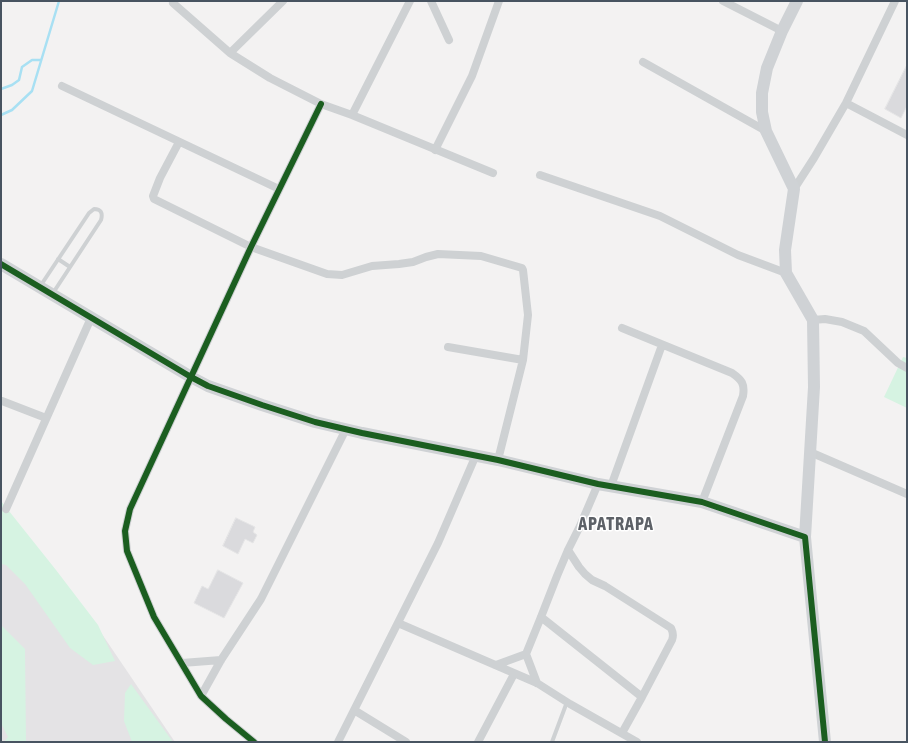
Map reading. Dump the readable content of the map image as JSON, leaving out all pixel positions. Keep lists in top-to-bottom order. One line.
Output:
{"districts":["APATRAPA"]}
